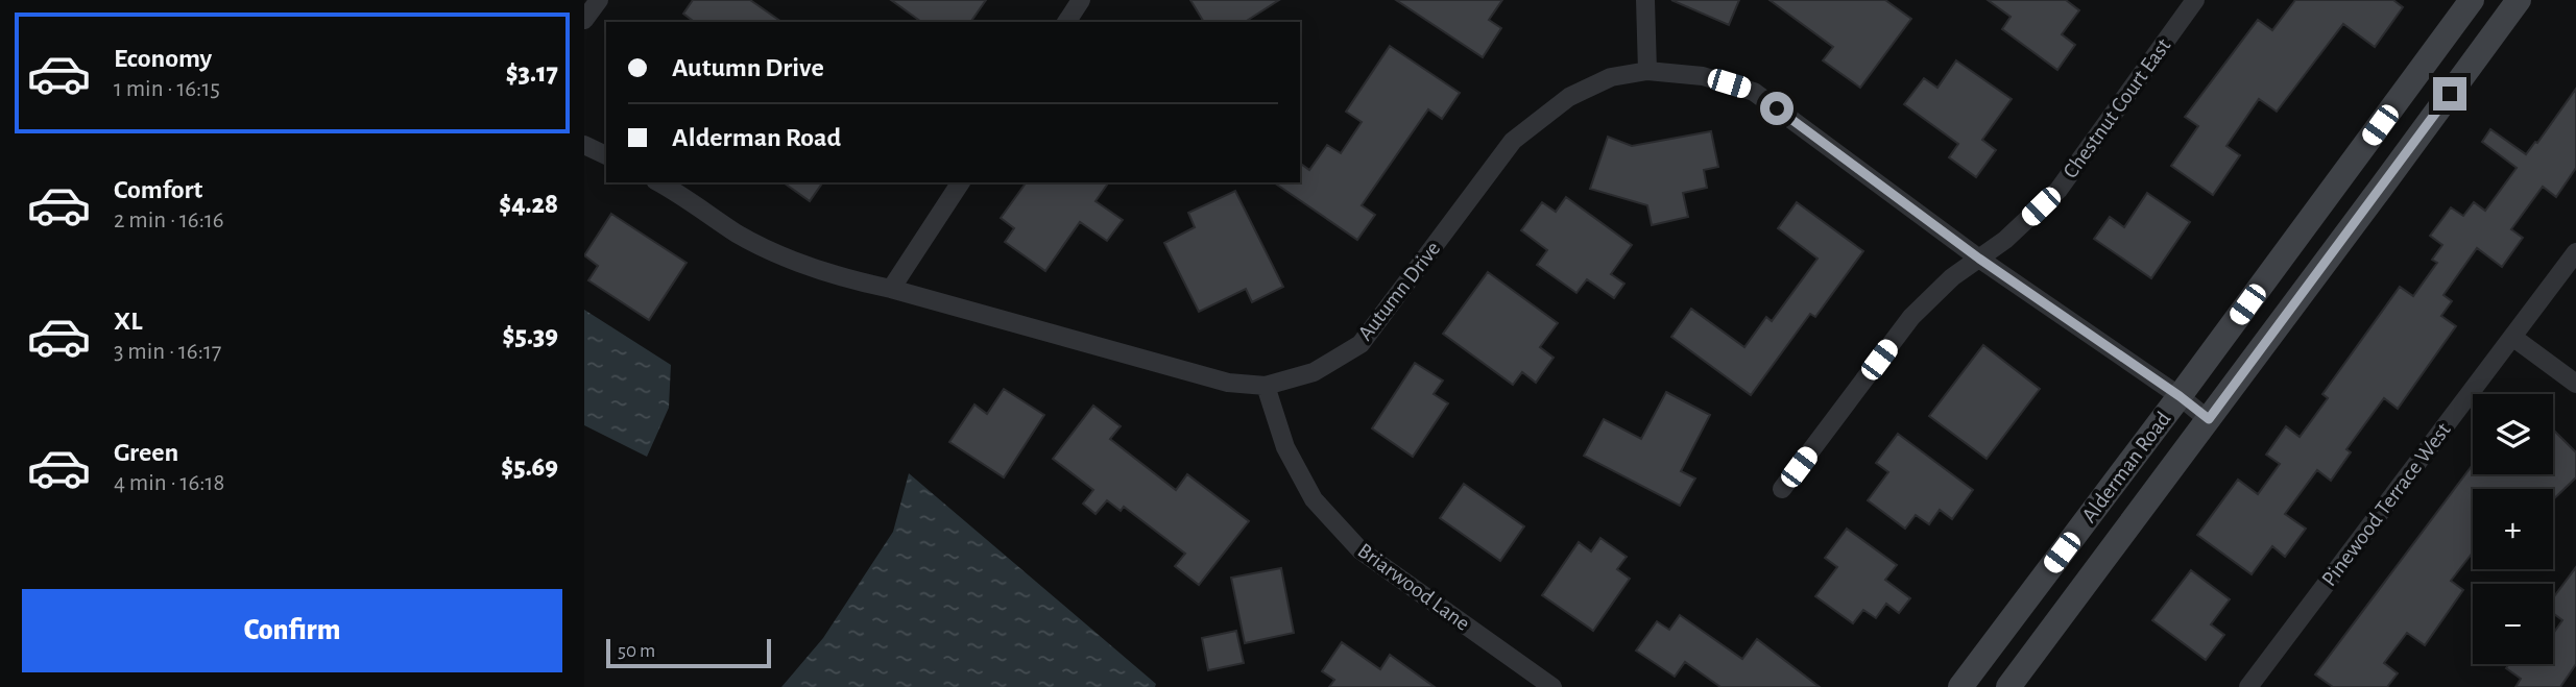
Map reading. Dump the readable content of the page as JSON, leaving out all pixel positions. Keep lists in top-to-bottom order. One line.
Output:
{"streets":{"main road":["Alderman Road"],"street":["Chestnut Court East","Autumn Drive","Pinewood Terrace West","Briarwood Lane"]},"crossings":[["Chestnut Court East","Autumn Drive"],["Autumn Drive","Briarwood Lane"]],"scale_bar":"50 m","page":{"list":[{"name":"Economy","note":"1 min · 16:15","value":"$3.17"},{"name":"Comfort","note":"2 min · 16:16","value":"$4.28"},{"name":"XL","note":"3 min · 16:17","value":"$5.39"},{"name":"Green","note":"4 min · 16:18","value":"$5.69"}],"banner":["Autumn Drive","Alderman Road"],"map_buttons":["+","−"],"buttons":"Confirm","scale":"50 m"}}
